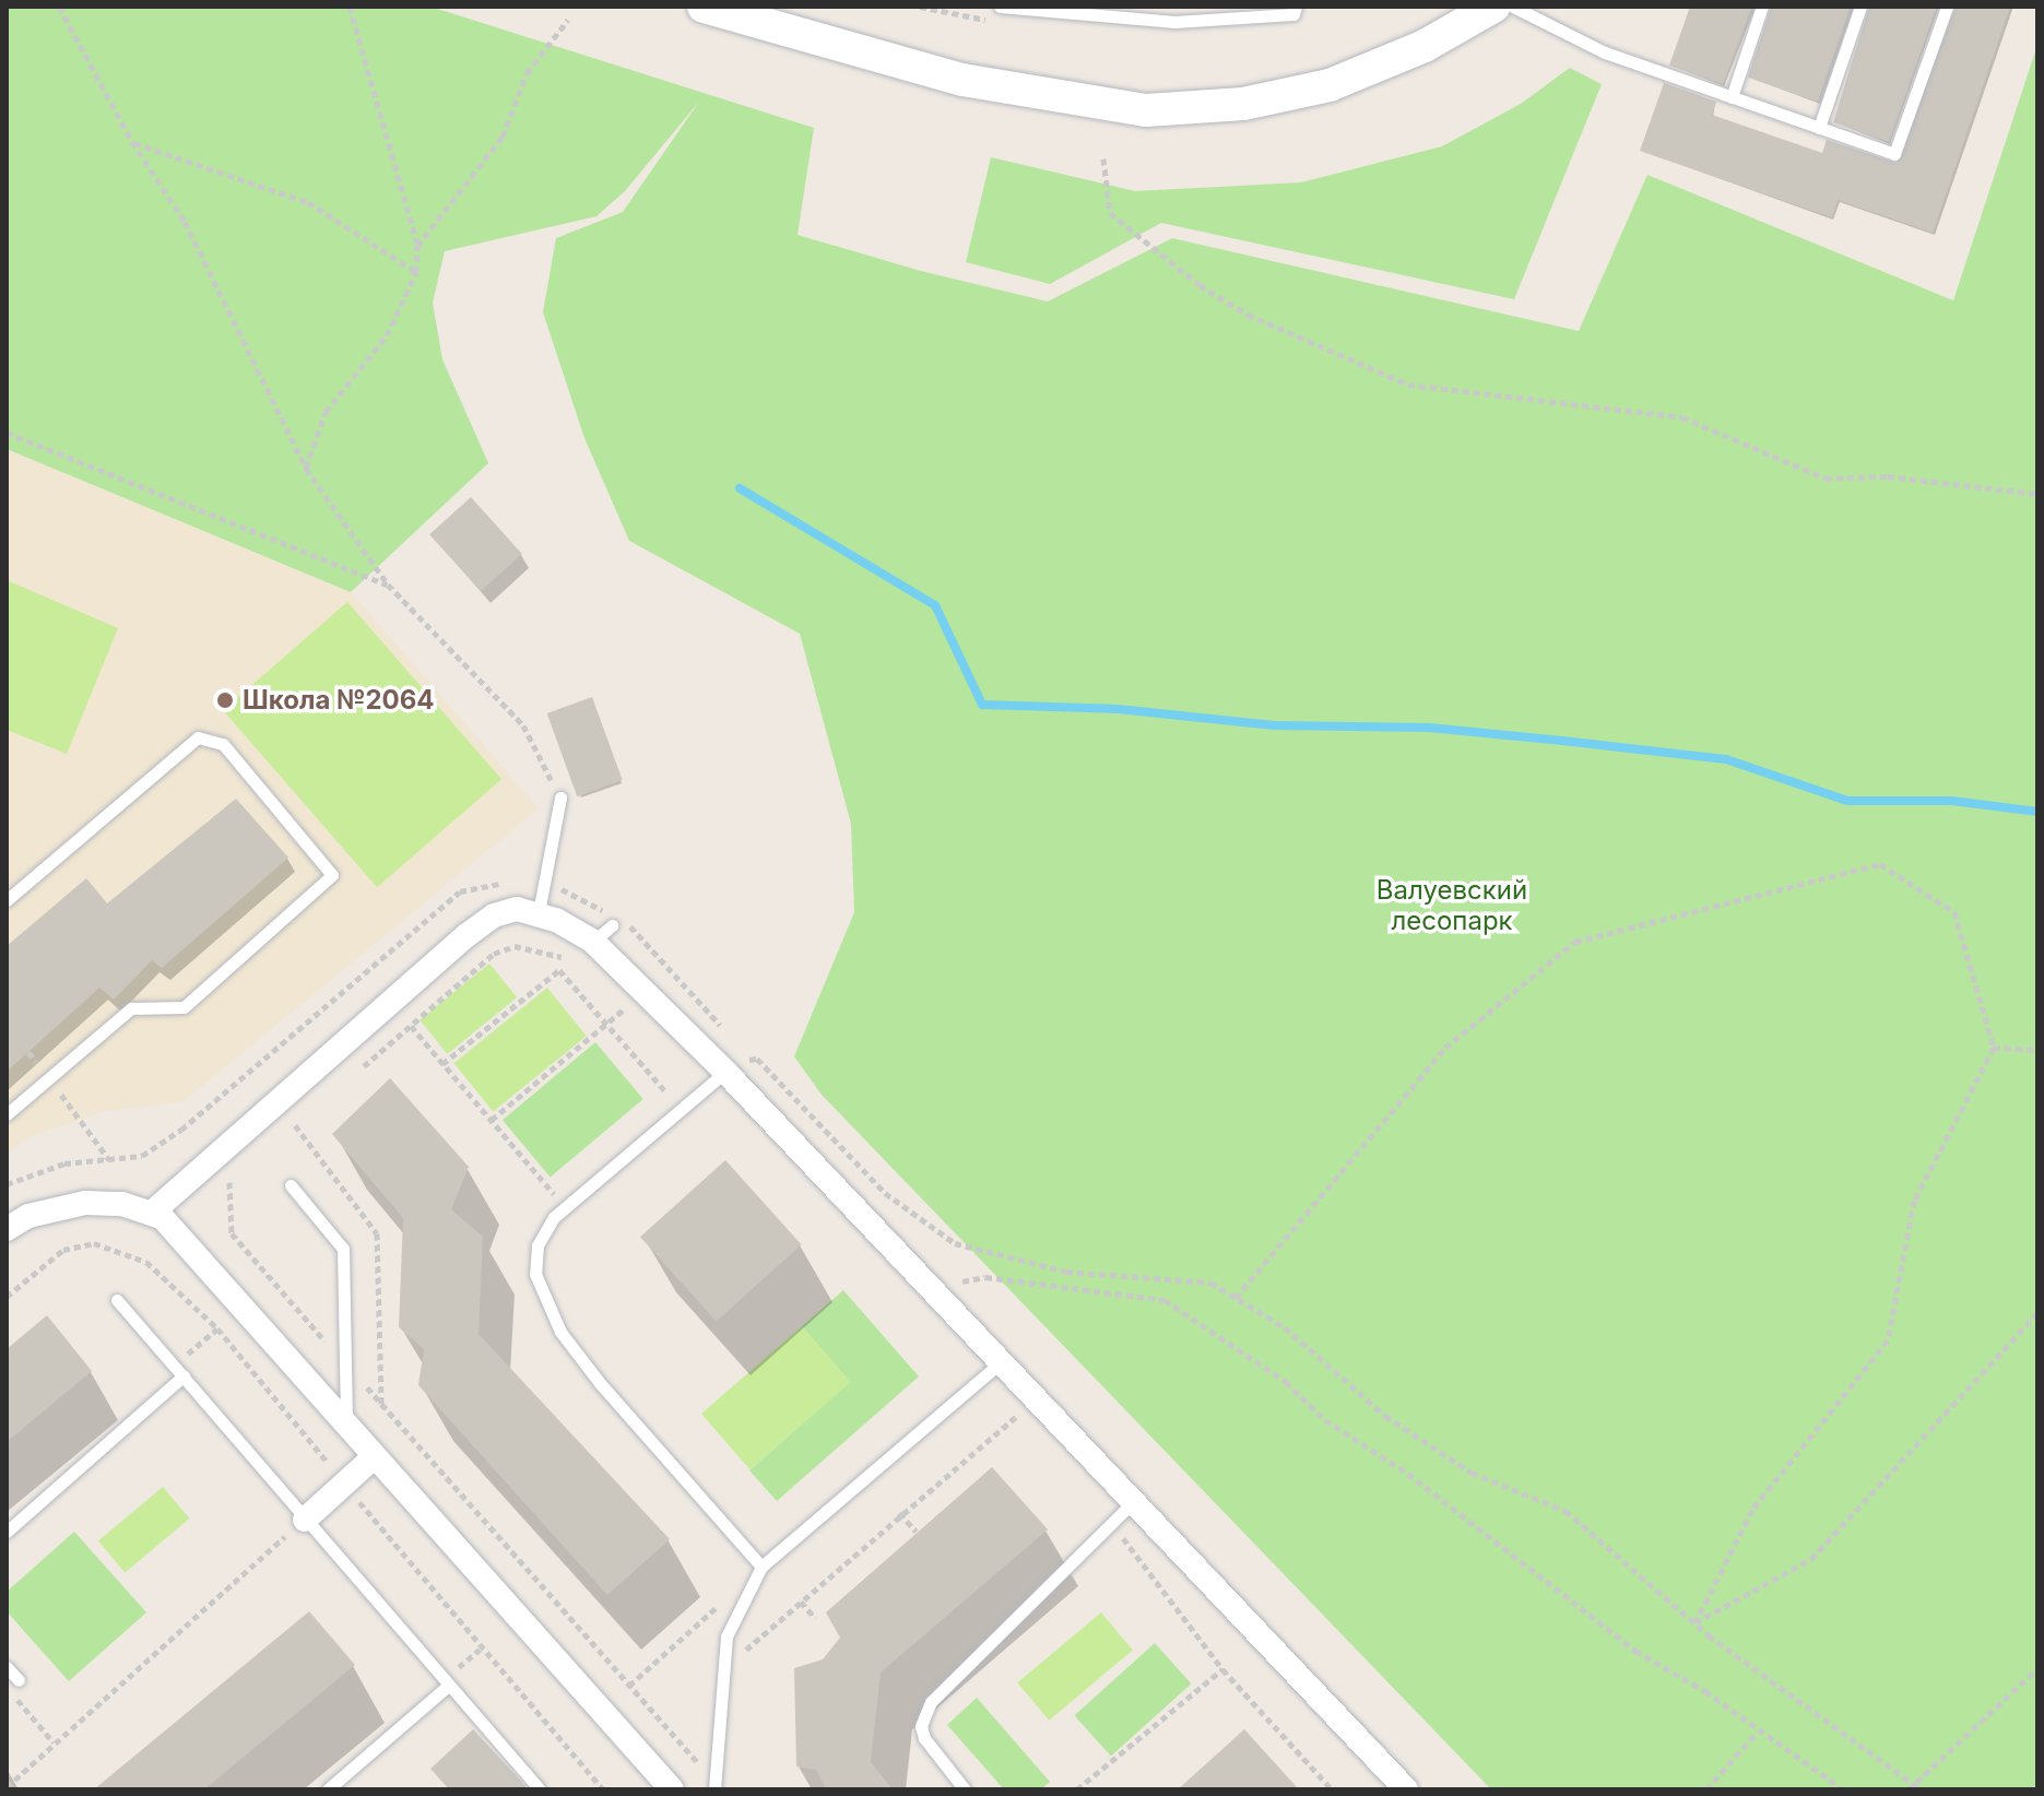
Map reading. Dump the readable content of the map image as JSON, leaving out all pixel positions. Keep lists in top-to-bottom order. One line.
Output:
{"parks":["Валуевский лесопарк"],"places":["Школа №2064"]}
